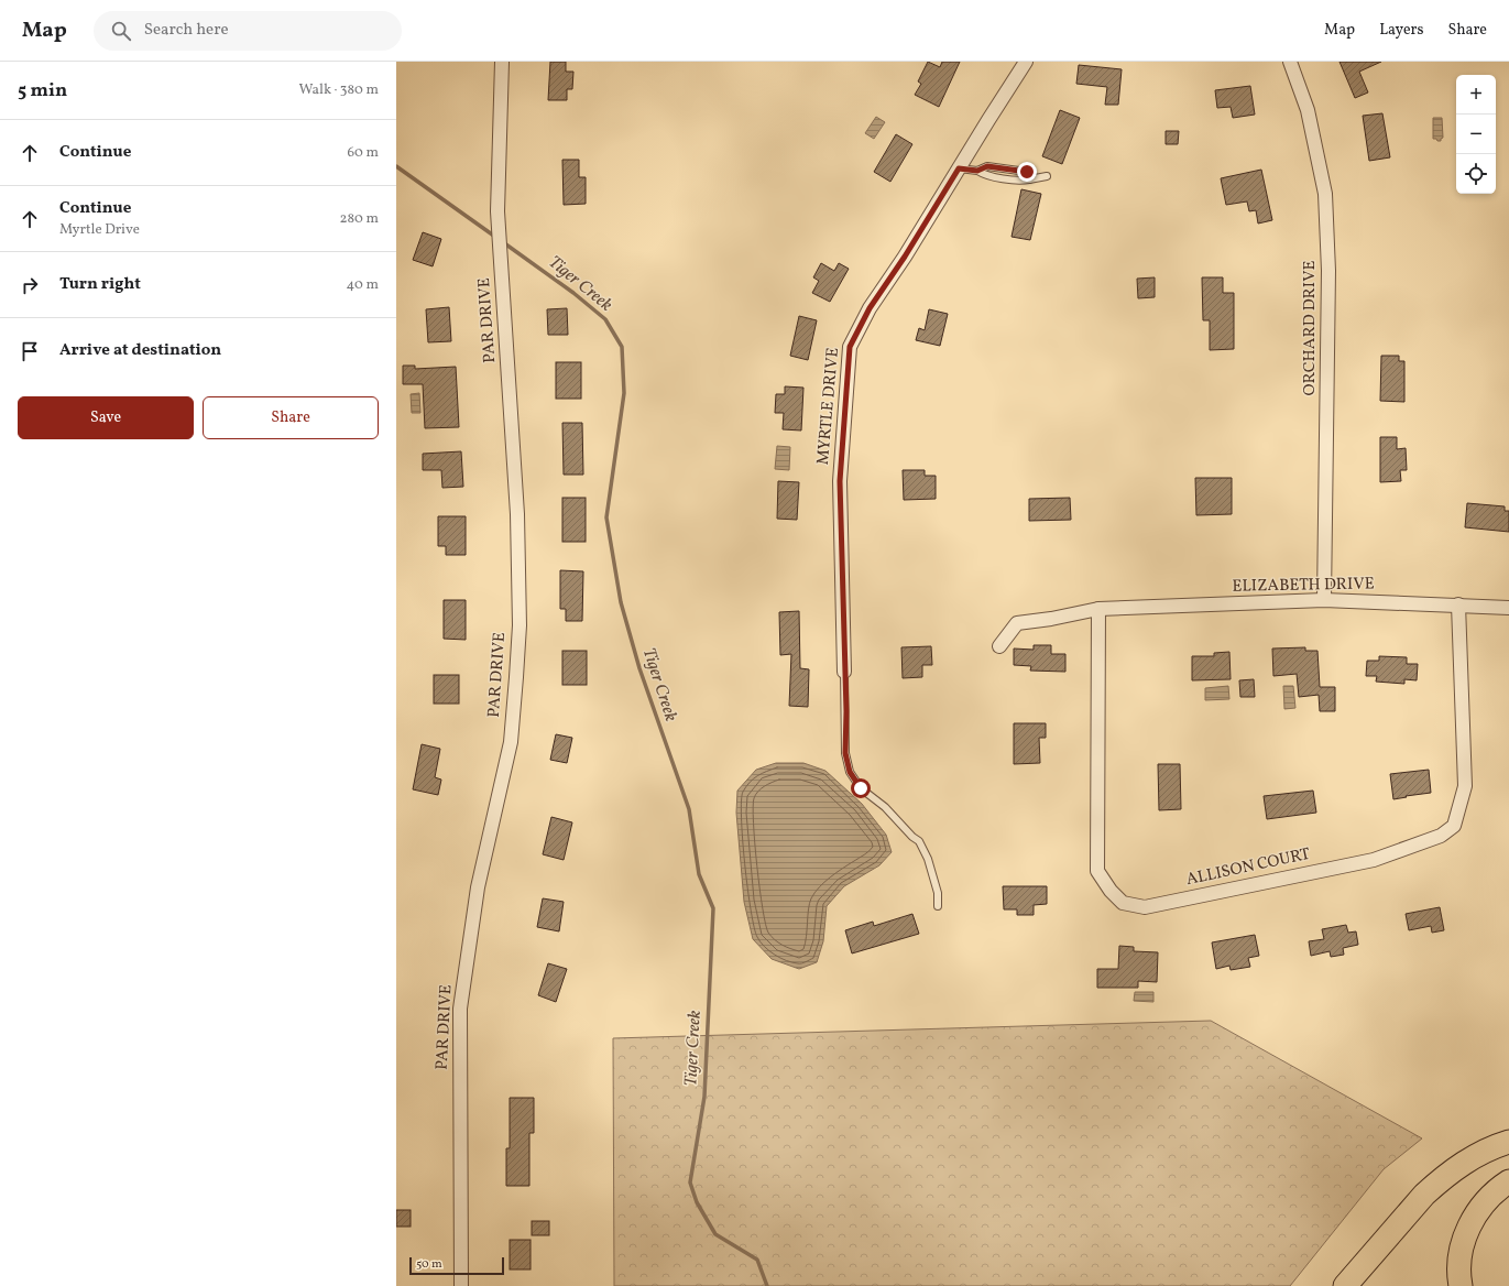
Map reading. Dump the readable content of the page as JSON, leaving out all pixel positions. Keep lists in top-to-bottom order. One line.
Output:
{"streets":{"street":["PAR DRIVE","ORCHARD DRIVE","MYRTLE DRIVE","ELIZABETH DRIVE","ALLISON COURT"]},"crossings":[["ORCHARD DRIVE","ELIZABETH DRIVE"],["ELIZABETH DRIVE","ALLISON COURT"]],"water":["Tiger Creek"],"scale_bar":"50 m","page":{"header":"Map","search":"Search here","nav":["Map","Layers","Share"],"heading":["5 min","Walk · 380 m"],"map_buttons":["+","−"],"list":[["Continue","60 m"],["Continue","Myrtle Drive","280 m"],["Turn right","40 m"],"Arrive at destination"],"buttons":["Save","Share"],"scale":"50 m"}}
